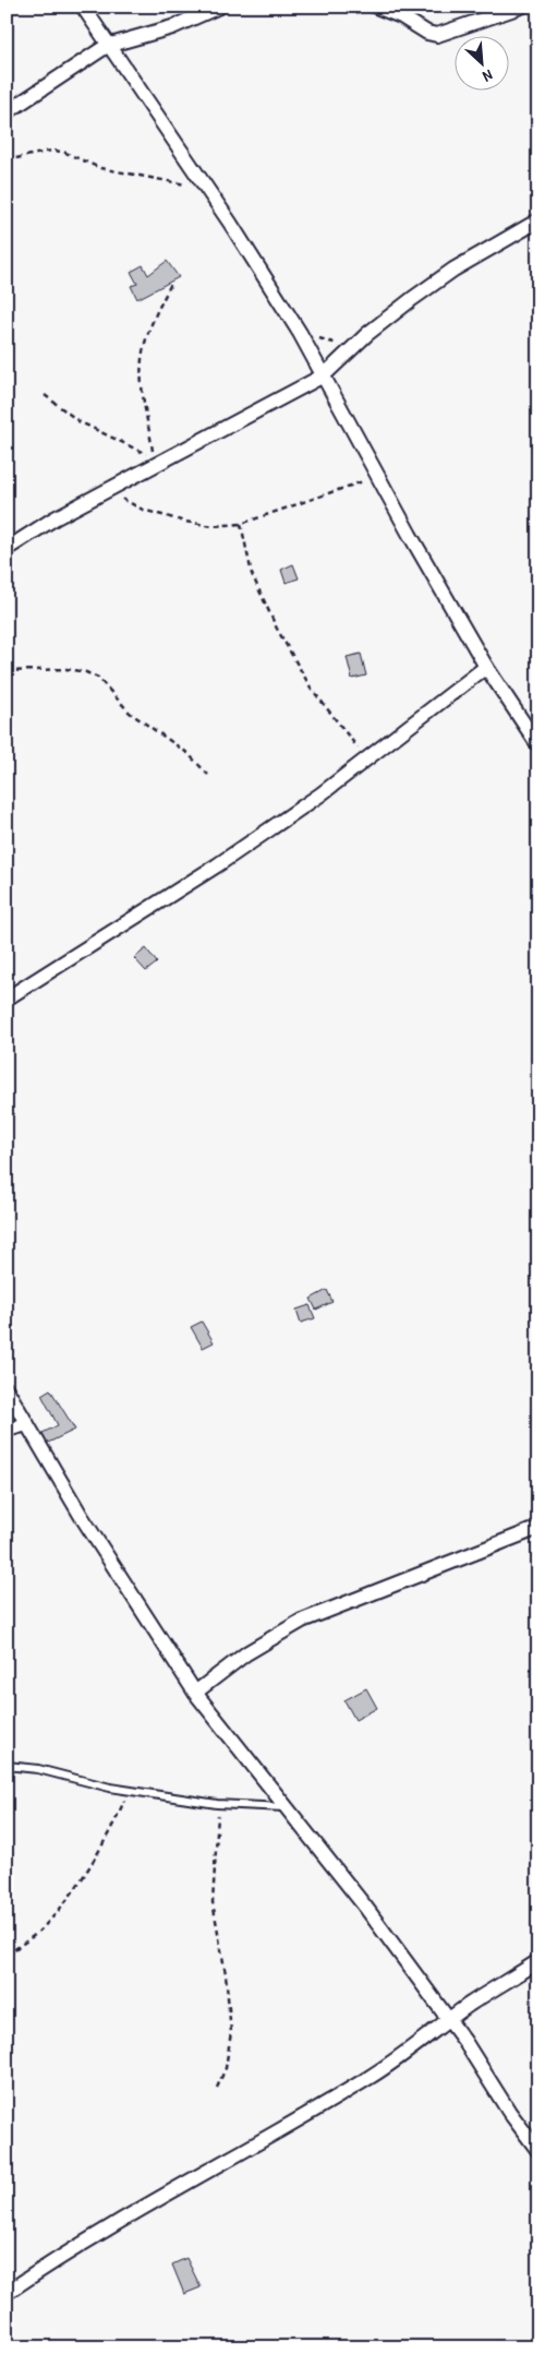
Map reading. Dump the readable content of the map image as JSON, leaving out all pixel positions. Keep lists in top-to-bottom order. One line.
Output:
{"north":"bottom right"}
